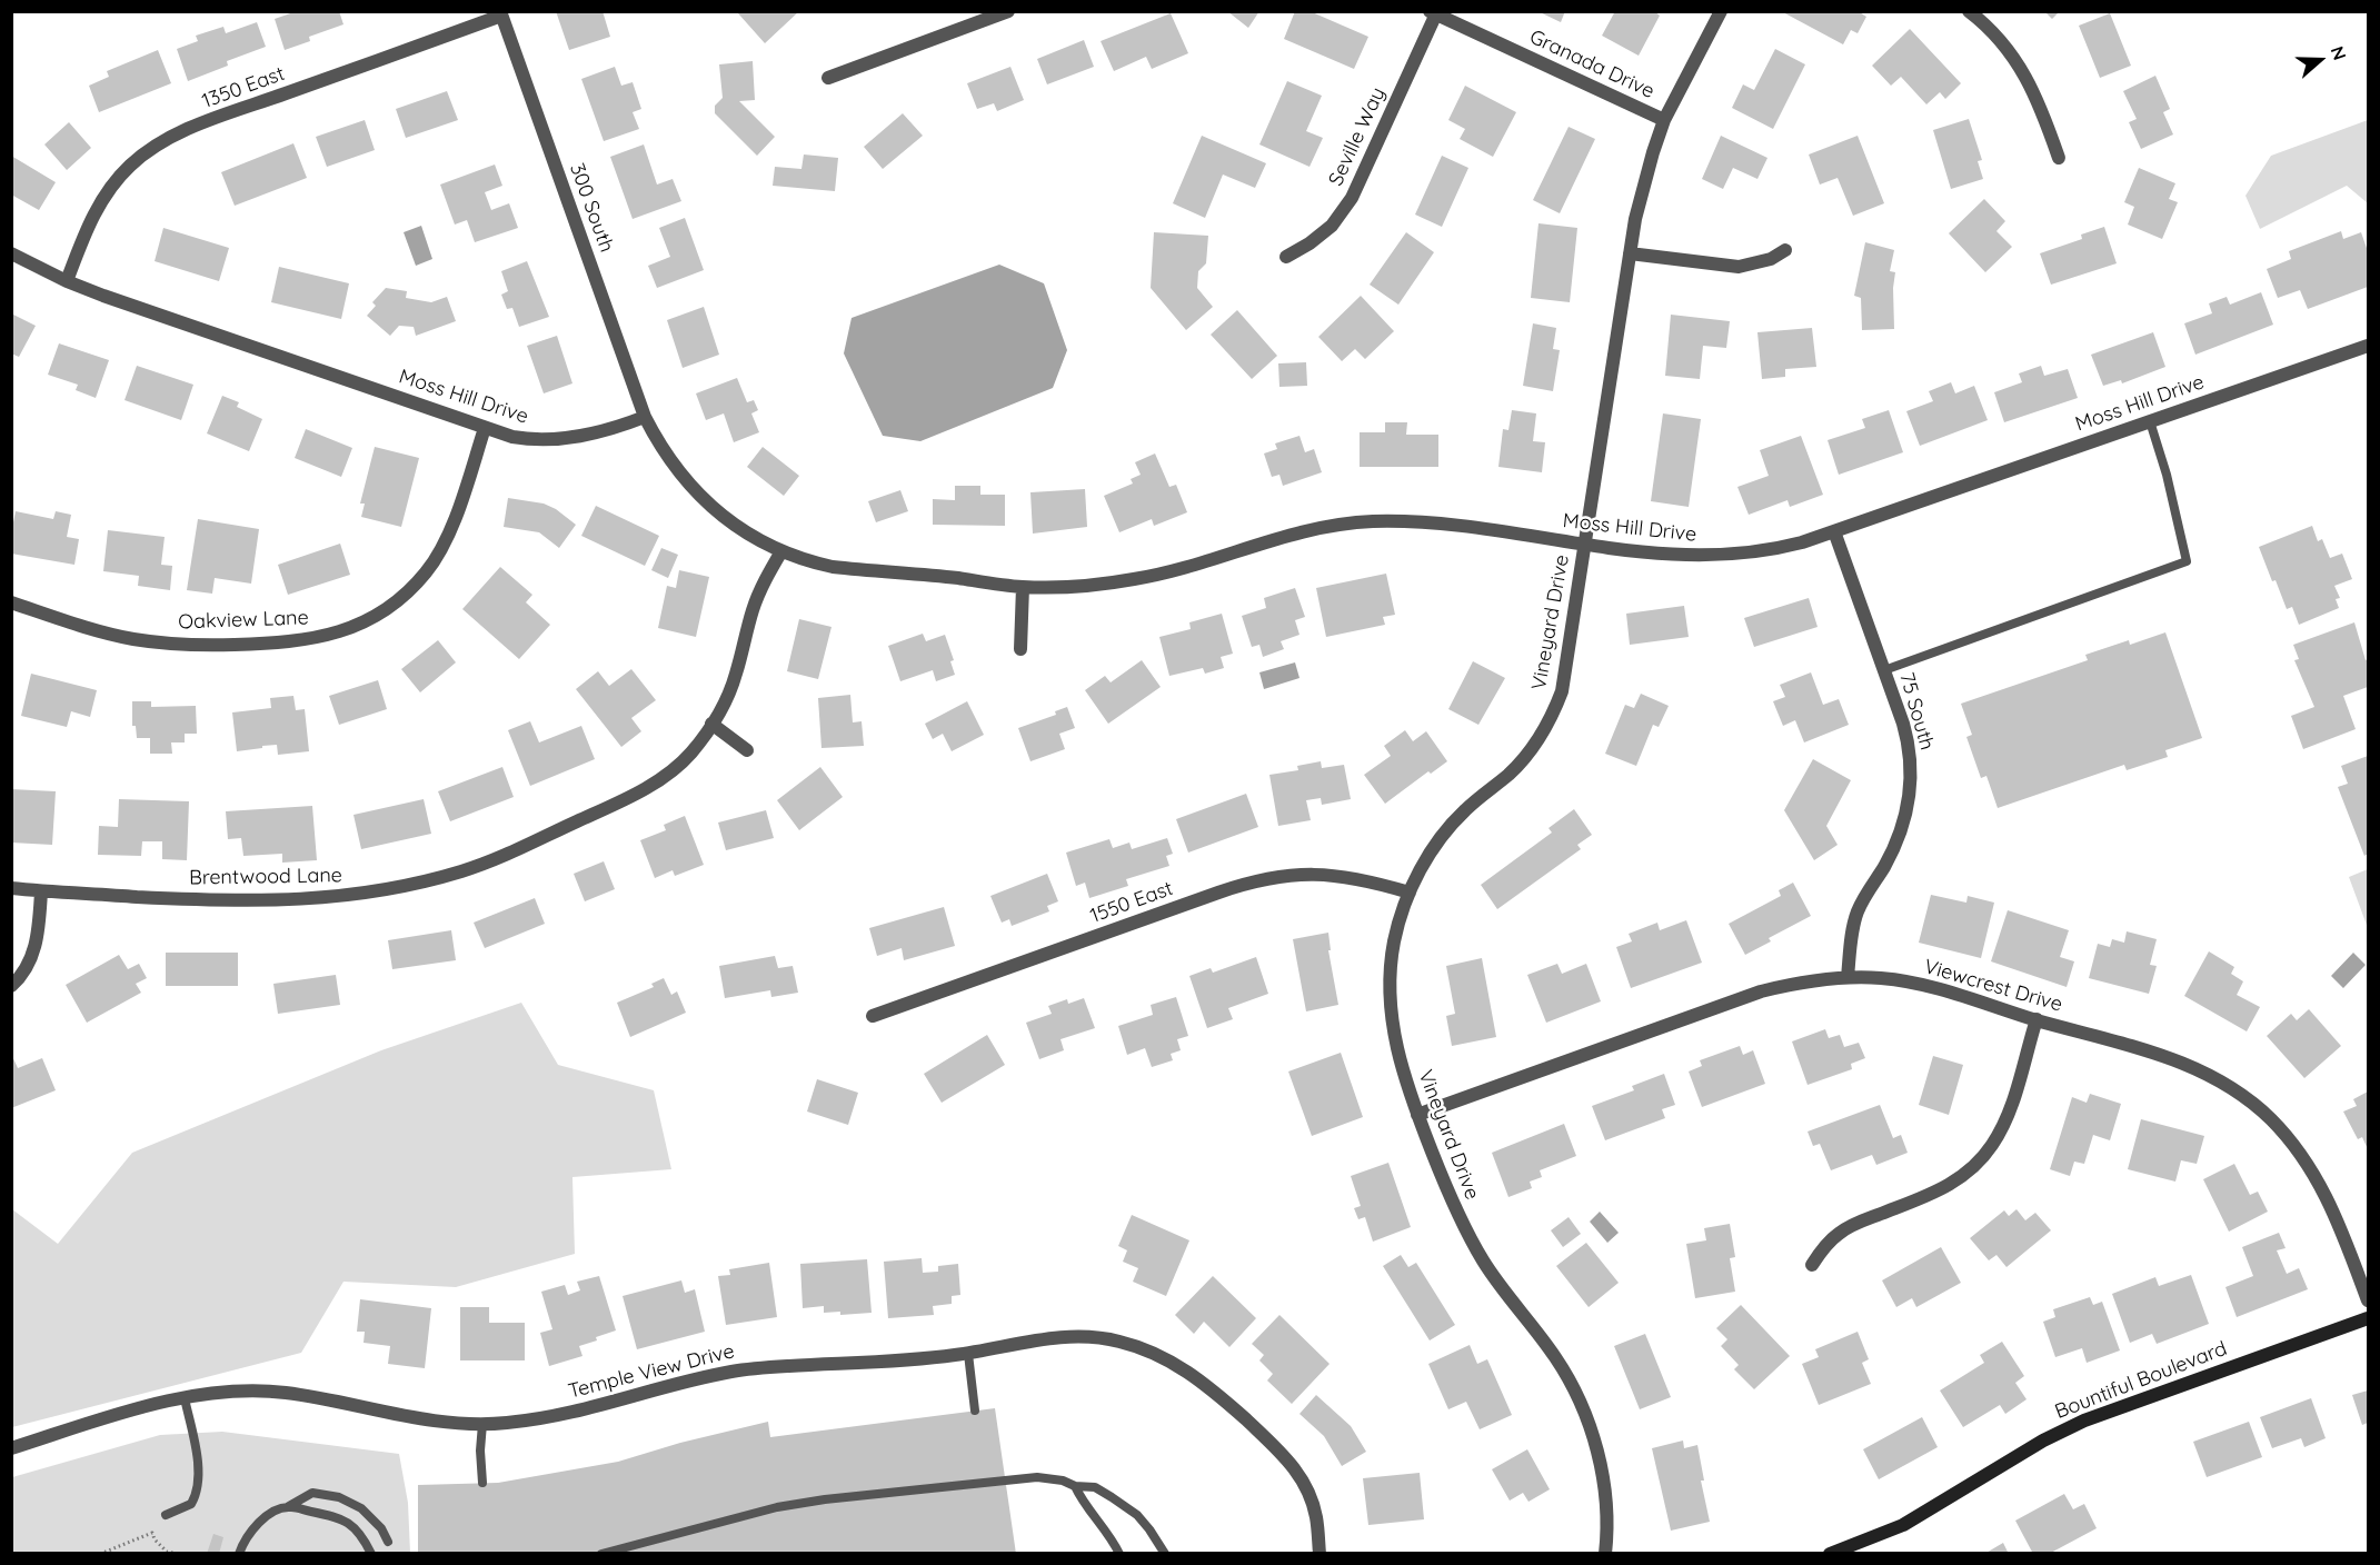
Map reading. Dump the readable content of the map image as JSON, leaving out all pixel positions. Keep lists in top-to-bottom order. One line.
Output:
{"streets":{"main road":["Bountiful Boulevard"],"street":["Granada Drive","1350 East","Seville Way","300 South","Moss Hill Drive","Oakview Lane","Vineyard Drive","75 South","Brentwood Lane","1550 East","Viewcrest Drive","Temple View Drive"]},"crossings":[["Granada Drive","Seville Way"],["Granada Drive","Vineyard Drive"],["1350 East","300 South"],["1350 East","Moss Hill Drive"],["300 South","Moss Hill Drive"],["Moss Hill Drive","Oakview Lane"],["Moss Hill Drive","Vineyard Drive"],["Moss Hill Drive","75 South"],["Moss Hill Drive","Brentwood Lane"],["Vineyard Drive","1550 East"],["Vineyard Drive","Viewcrest Drive"],["75 South","Viewcrest Drive"]],"north":"right"}
